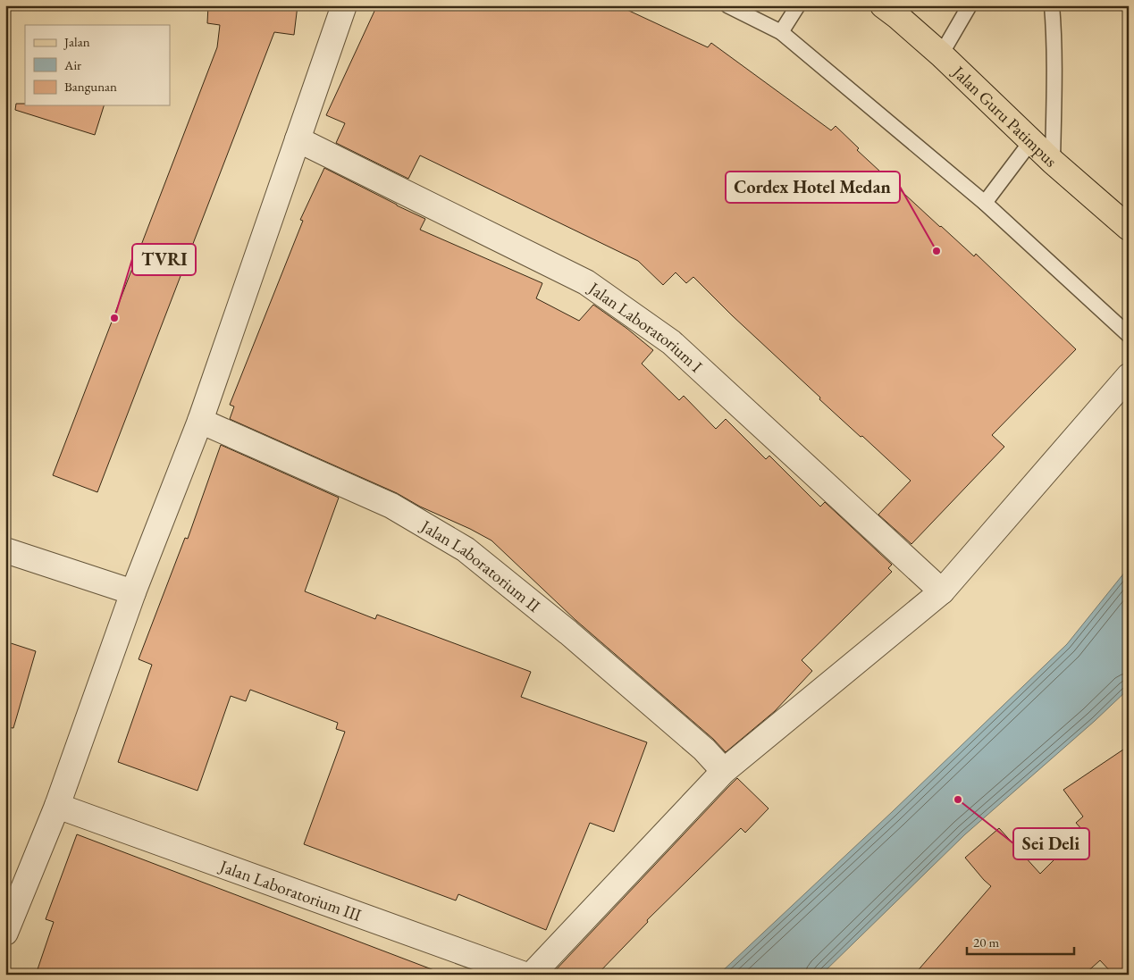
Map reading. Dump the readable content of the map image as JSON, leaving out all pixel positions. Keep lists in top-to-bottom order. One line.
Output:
{"streets":{"main road":["Jalan Guru Patimpus"],"street":["Jalan Laboratorium I","Jalan Laboratorium II","Jalan Laboratorium III"]},"places":["Cordex Hotel Medan","TVRI","Sei Deli"],"legend":["Jalan","Air","Bangunan"],"scale_bar":"20 m"}
